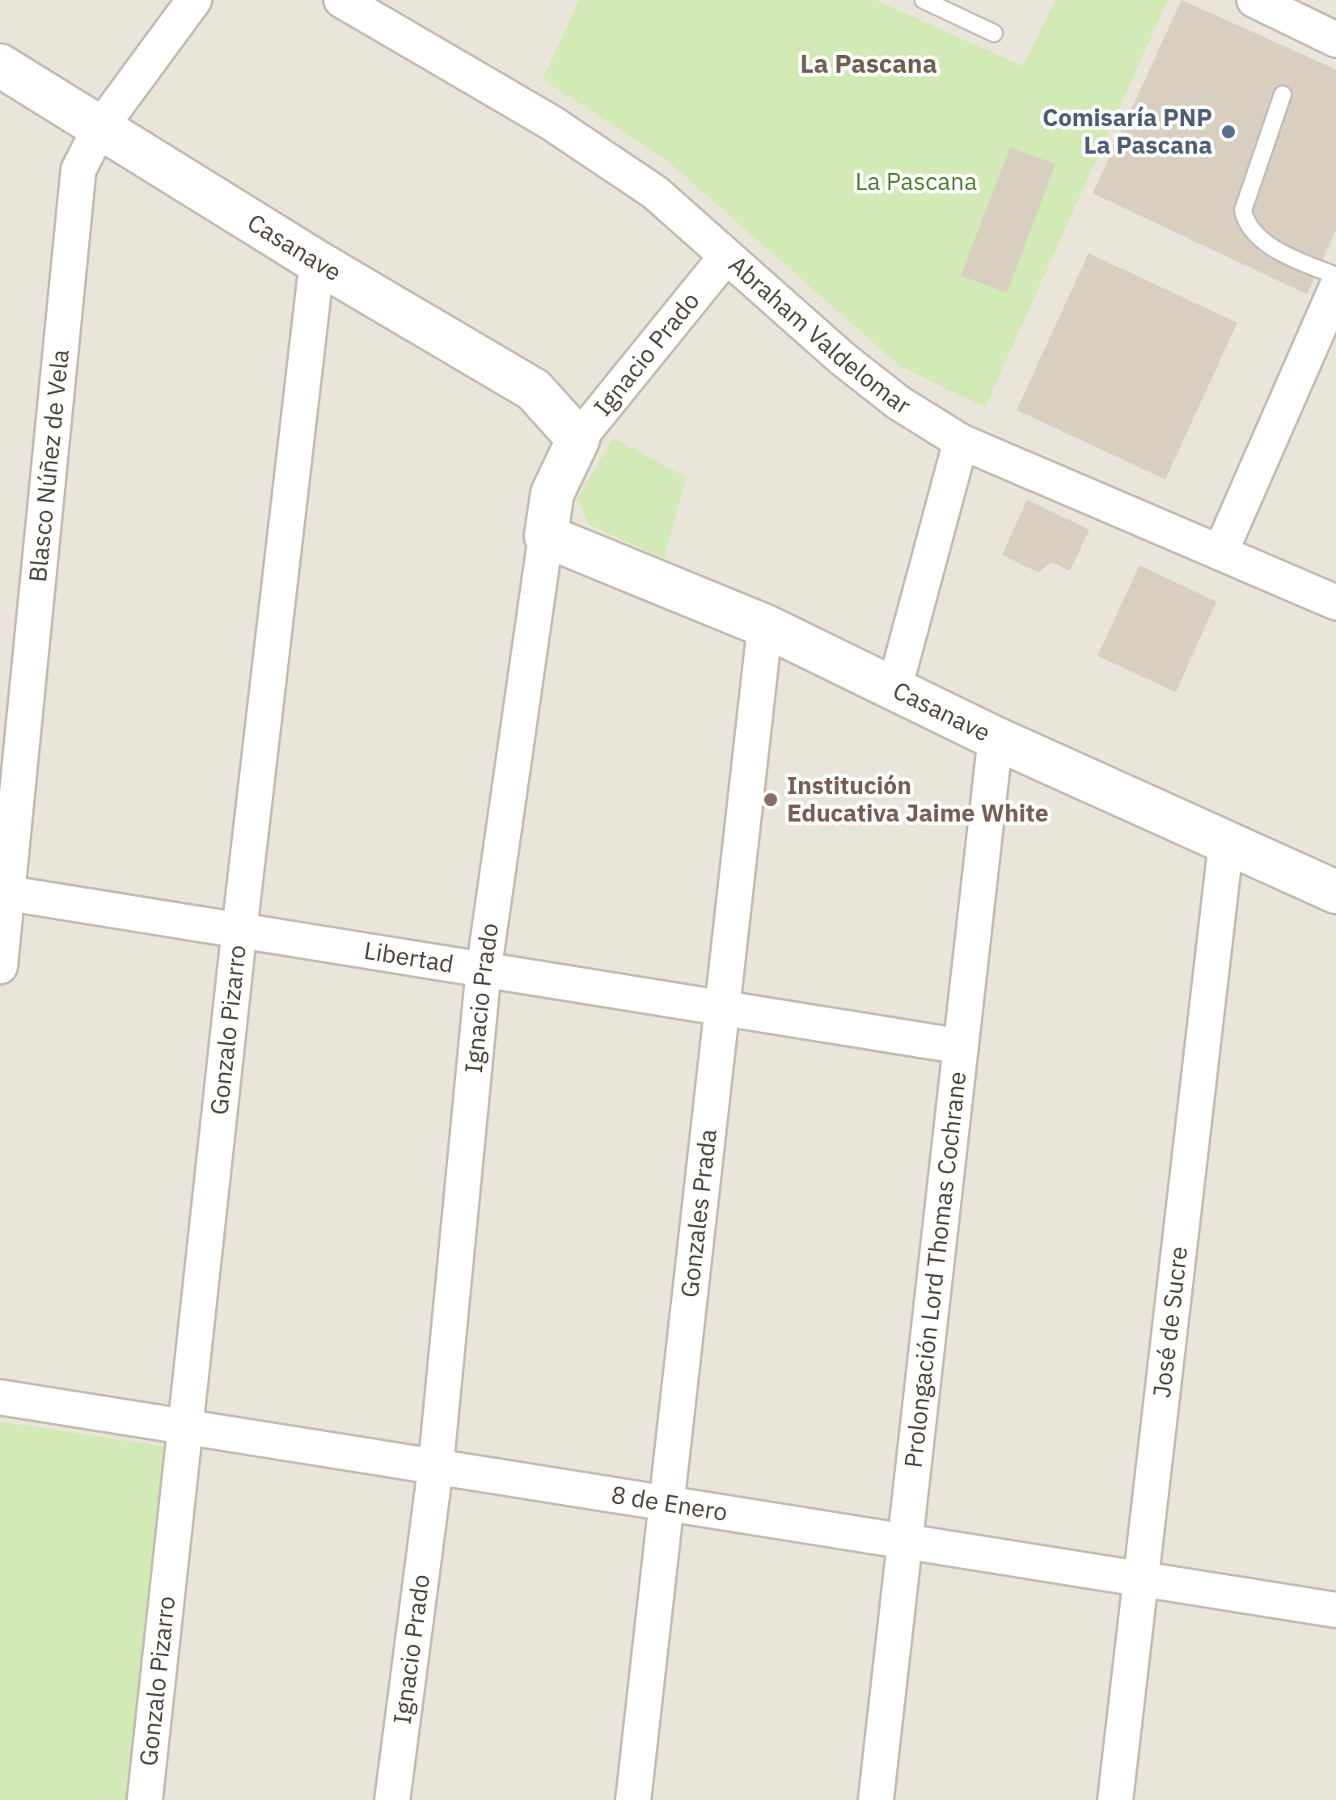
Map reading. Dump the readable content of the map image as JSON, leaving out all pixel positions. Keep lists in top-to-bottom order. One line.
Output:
{"streets":{"street":["Casanave","Abraham Valdelomar","Ignacio Prado","Blasco Núñez de Vela","Libertad","Gonzalo Pizarro","Gonzales Prada","Prolongación Lord Thomas Cochrane","José de Sucre","8 de Enero"]},"crossings":[["Casanave","Ignacio Prado"],["Casanave","Blasco Núñez de Vela"],["Casanave","Gonzalo Pizarro"],["Casanave","Gonzales Prada"],["Casanave","Prolongación Lord Thomas Cochrane"],["Casanave","José de Sucre"],["Abraham Valdelomar","Ignacio Prado"],["Ignacio Prado","Libertad"],["Ignacio Prado","8 de Enero"],["Blasco Núñez de Vela","Libertad"],["Libertad","Gonzalo Pizarro"],["Libertad","Gonzales Prada"],["Libertad","Prolongación Lord Thomas Cochrane"],["Gonzalo Pizarro","8 de Enero"],["Gonzales Prada","8 de Enero"],["Prolongación Lord Thomas Cochrane","8 de Enero"],["José de Sucre","8 de Enero"]],"districts":["La Pascana"],"parks":["La Pascana"],"places":["Comisaría PNP La Pascana","Institución Educativa Jaime White"]}
